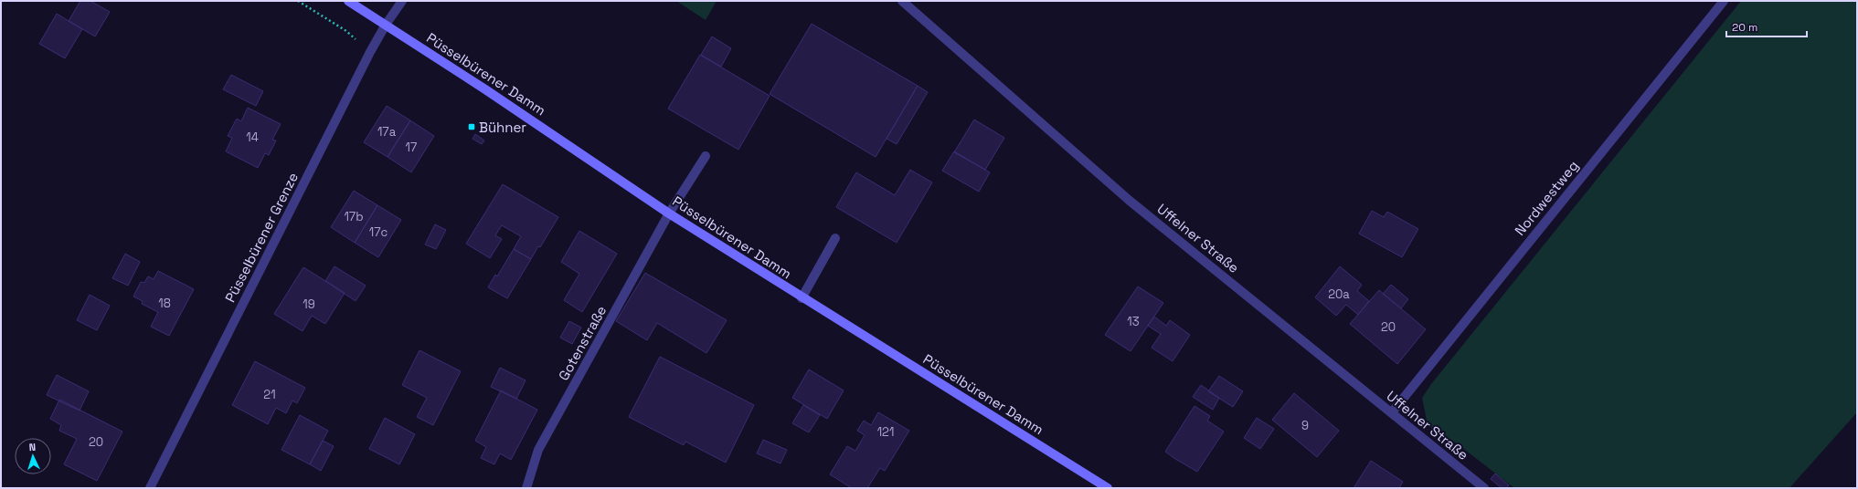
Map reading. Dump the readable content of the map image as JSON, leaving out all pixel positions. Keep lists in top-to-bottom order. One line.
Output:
{"streets":{"main road":["Püsselbürener Damm"],"street":["Nordwestweg","Püsselbürener Grenze","Uffelner Straße","Gotenstraße"]},"crossings":[["Püsselbürener Damm","Püsselbürener Grenze"],["Püsselbürener Damm","Gotenstraße"],["Nordwestweg","Uffelner Straße"]],"places":{"transit":["Bühner"]},"house_numbers":["17a","14","17","17b","17c","20a","18","19","13","20","21","9","121","20"],"scale_bar":"20 m","north":"top"}
